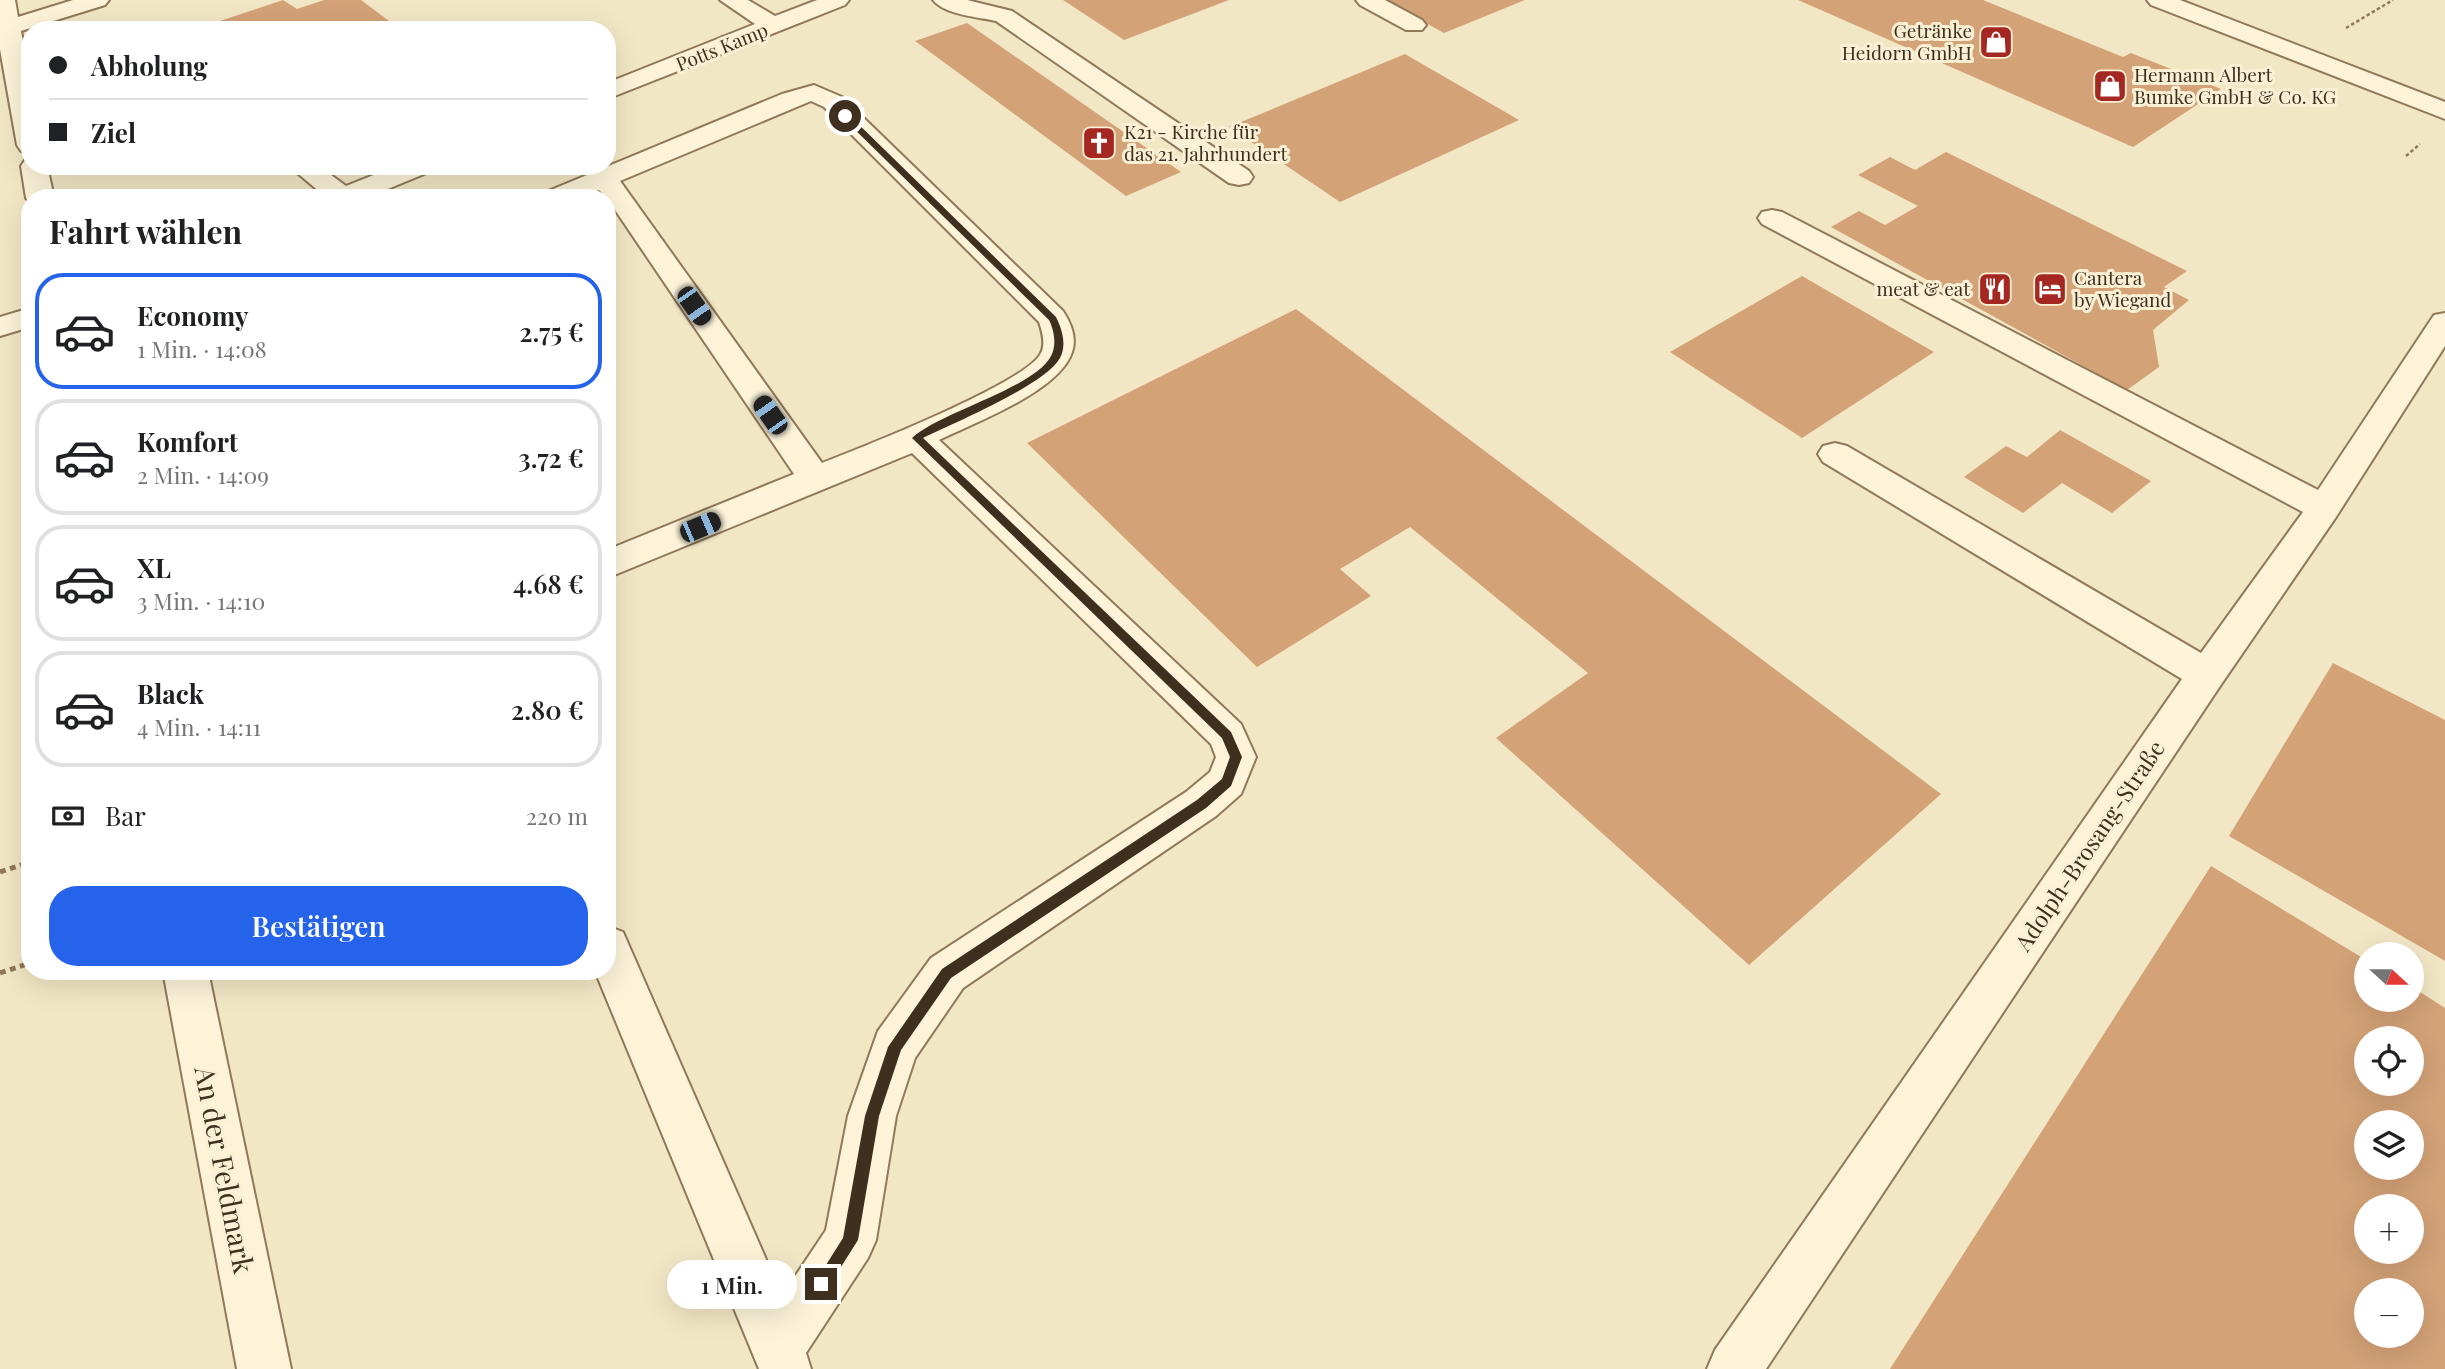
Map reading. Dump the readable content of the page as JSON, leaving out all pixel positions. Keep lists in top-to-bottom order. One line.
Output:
{"streets":{"street":["Potts Kamp","Adolph-Brosang-Straße","An der Feldmark"]},"places":{"shop":["Getränke Heidorn GmbH","Hermann Albert Bumke GmbH & Co. KG"],"church":["K21 - Kirche für das 21. Jahrhundert"],"restaurant":["meat & eat"],"hotel":["Cantera by Wiegand"]},"north":"right","page":{"banner":["Abholung","Ziel"],"heading":"Fahrt wählen","list":[{"name":"Economy","note":"1 Min. · 14:08","value":"2.75 €"},{"name":"Komfort","note":"2 Min. · 14:09","value":"3.72 €"},{"name":"XL","note":"3 Min. · 14:10","value":"4.68 €"},{"name":"Black","note":"4 Min. · 14:11","value":"2.80 €"}],"pay":["Bar","220 m"],"buttons":"Bestätigen","map_buttons":["+","−"],"bubble":"1 Min."}}
